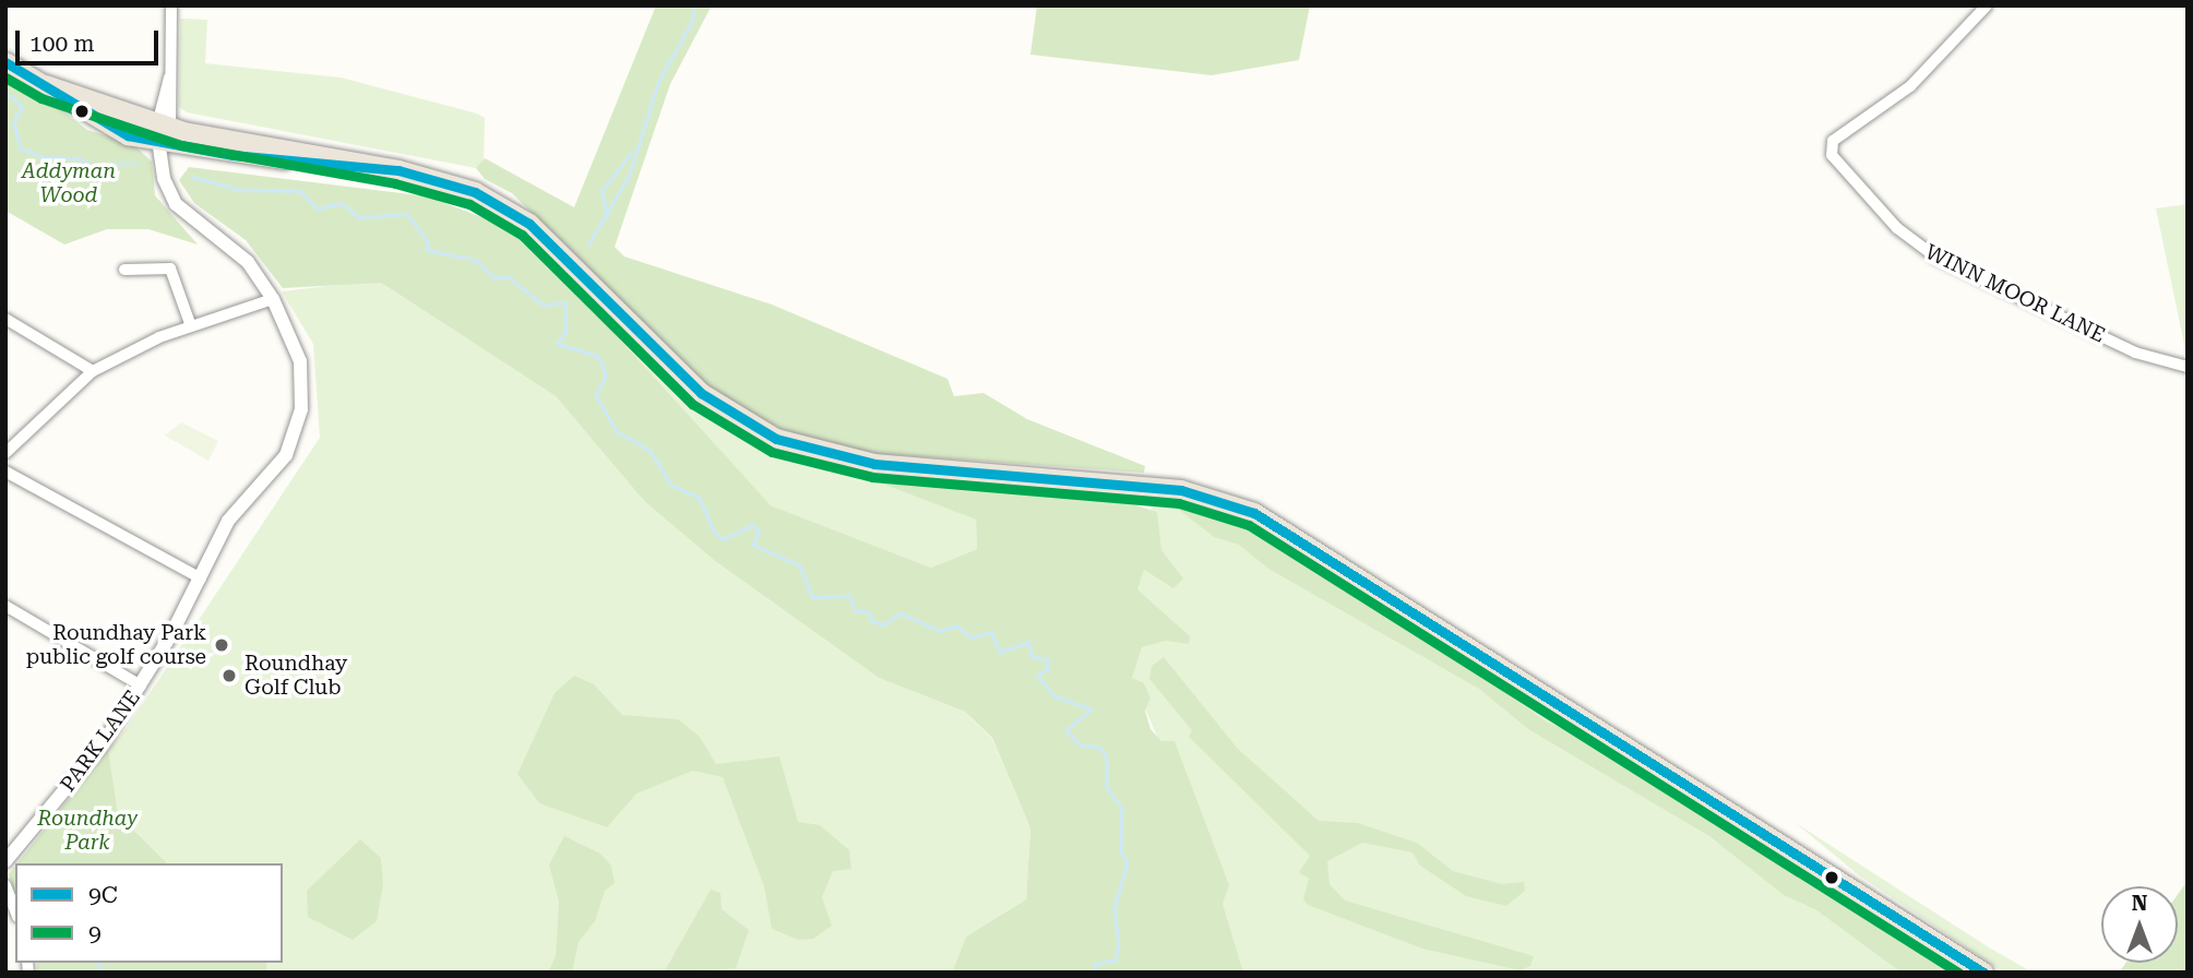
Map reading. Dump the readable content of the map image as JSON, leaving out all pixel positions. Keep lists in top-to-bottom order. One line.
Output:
{"streets":{"street":["WINN MOOR LANE","PARK LANE"]},"parks":["Addyman Wood","Roundhay Park"],"places":["Roundhay Park public golf course","Roundhay Golf Club"],"lines":["transit line 9C","transit line 9"],"legend":["9C","9"],"scale_bar":"100 m","north":"top"}
